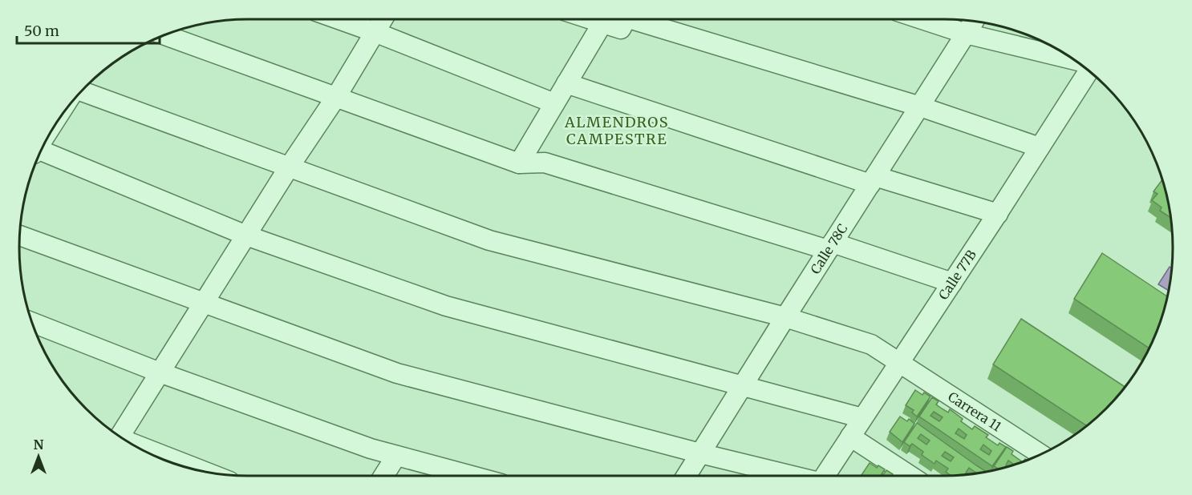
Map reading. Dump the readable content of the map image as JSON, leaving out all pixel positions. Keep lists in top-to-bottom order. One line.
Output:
{"streets":{"street":["Calle 78C","Calle 77B","Carrera 11"]},"crossings":[["Calle 78C","Carrera 11"],["Calle 77B","Carrera 11"]],"districts":["ALMENDROS CAMPESTRE"],"scale_bar":"50 m","north":"top"}
